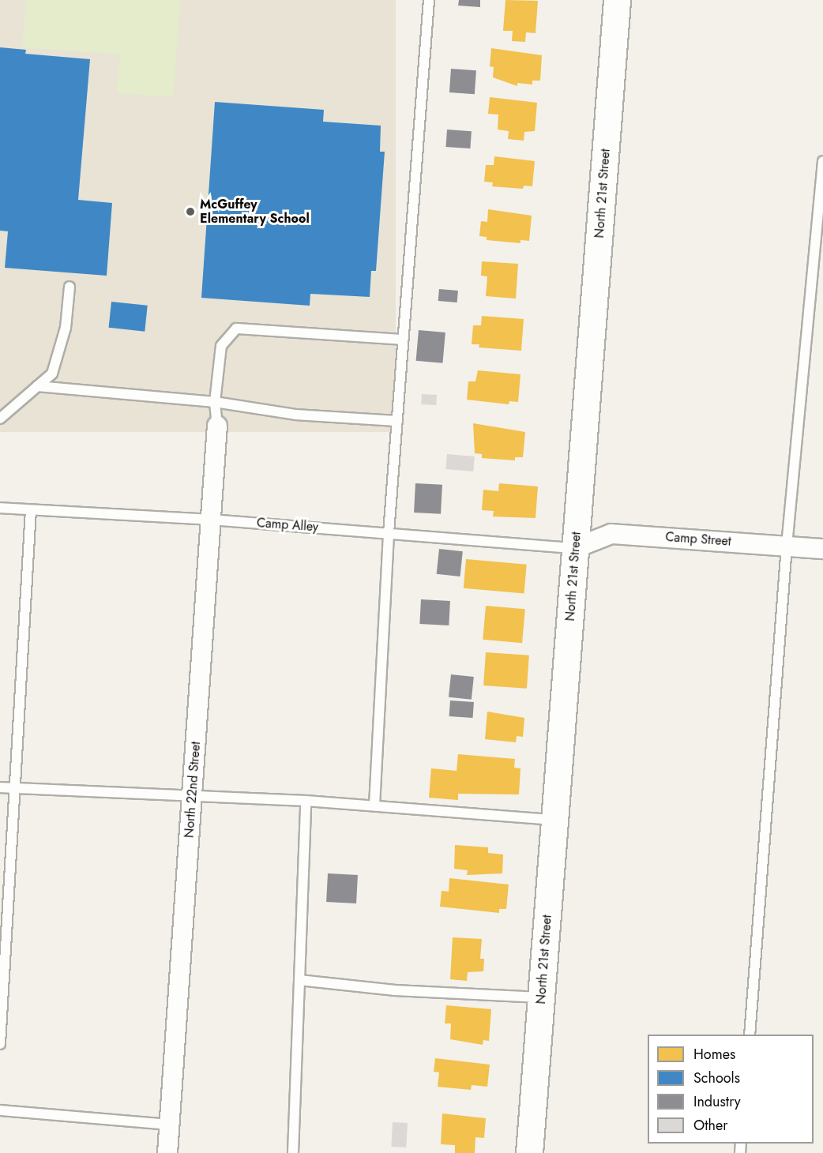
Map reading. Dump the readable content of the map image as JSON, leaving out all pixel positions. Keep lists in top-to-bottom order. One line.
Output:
{"streets":{"main road":["North 21st Street"],"street":["Camp Street","North 22nd Street"],"lane":["Camp Alley"]},"crossings":[["North 21st Street","Camp Alley"],["North 21st Street","Camp Street"],["Camp Alley","Camp Street"],["Camp Alley","North 22nd Street"]],"places":["McGuffey Elementary School"],"legend":["Homes","Schools","Industry","Other"]}
